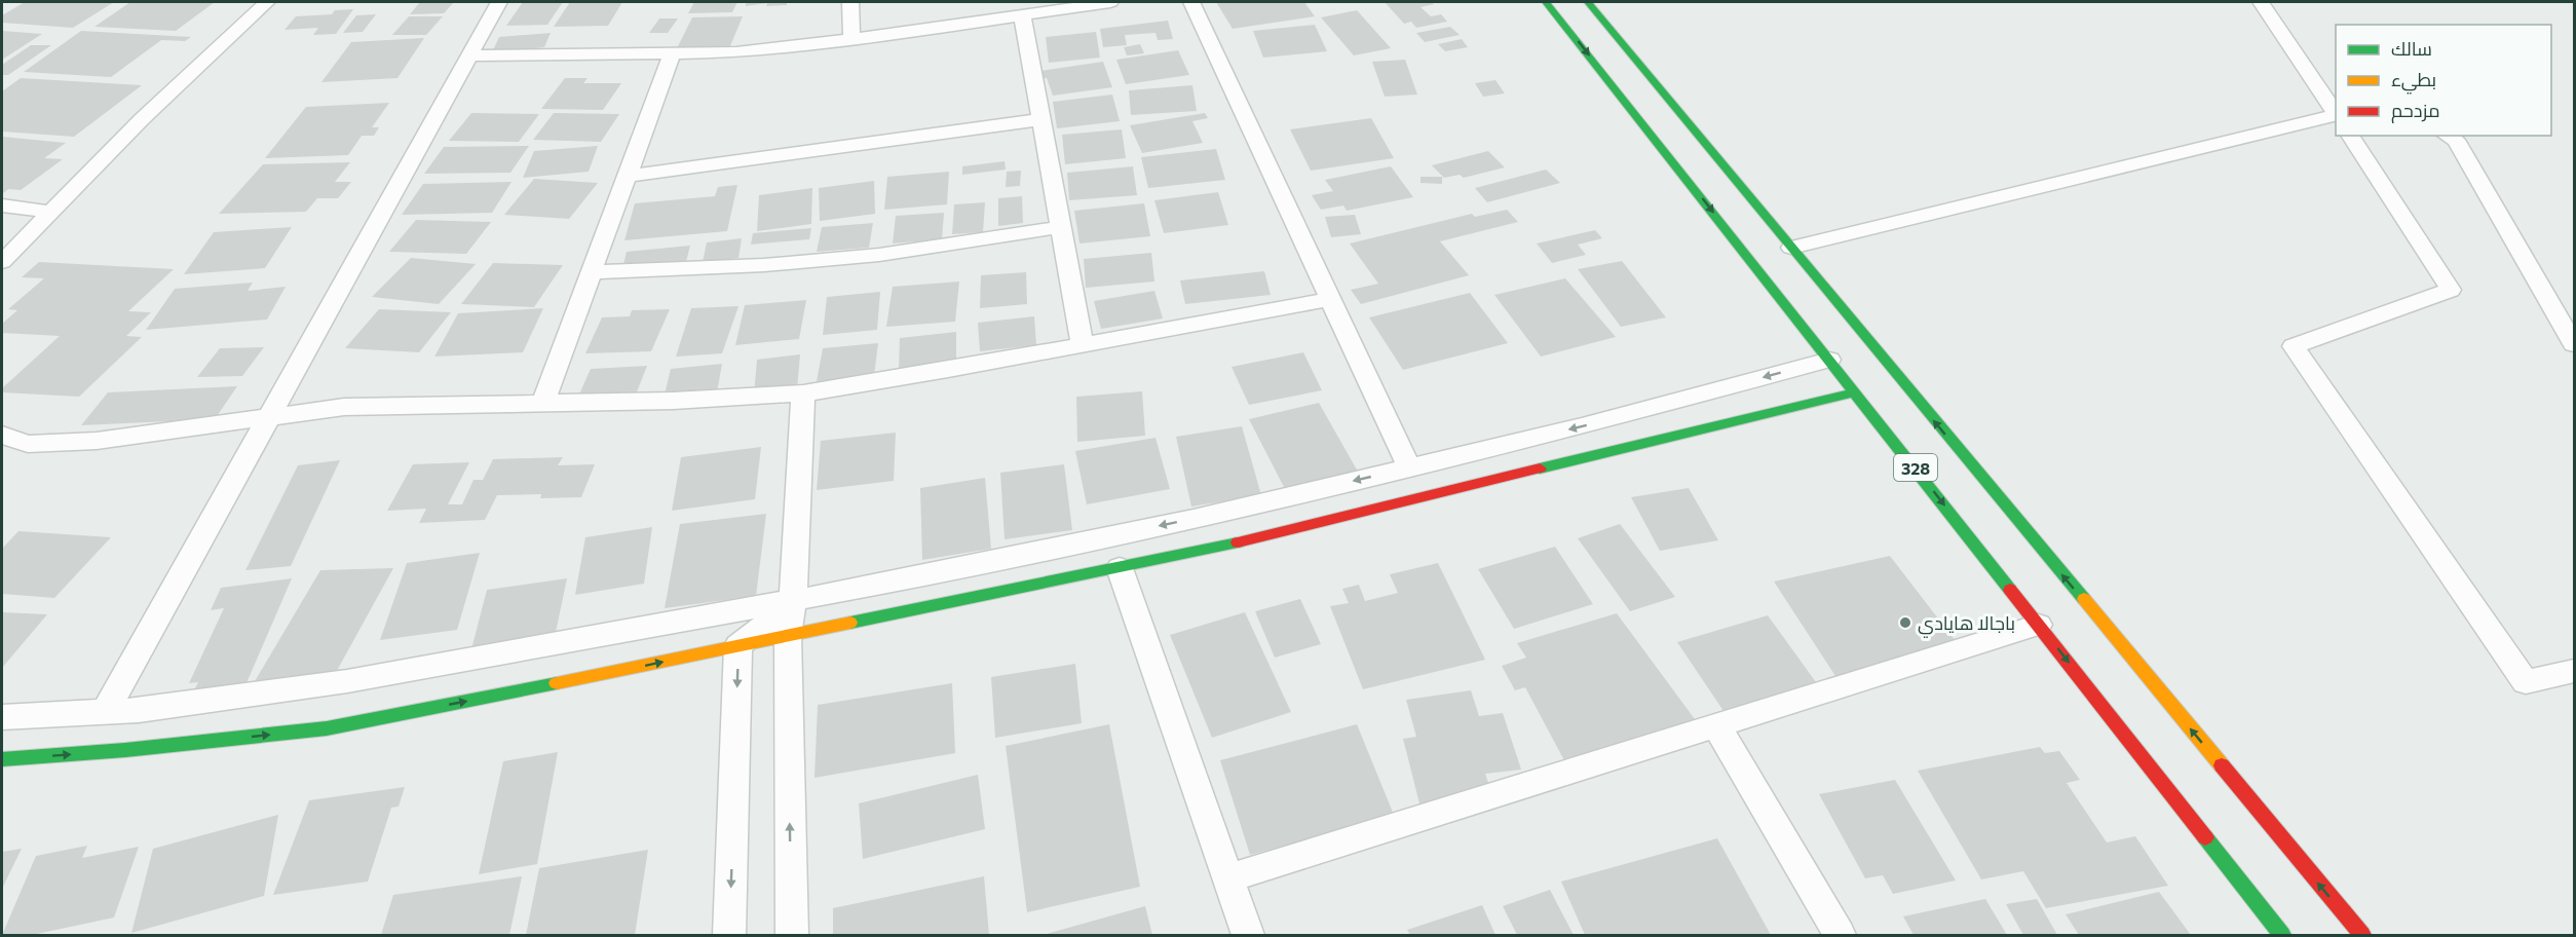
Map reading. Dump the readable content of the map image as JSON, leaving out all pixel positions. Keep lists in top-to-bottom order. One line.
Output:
{"streets":{"main road":["328"]},"places":["باجالا هايادي"],"legend":["سالك","بطيء","مزدحم"]}
